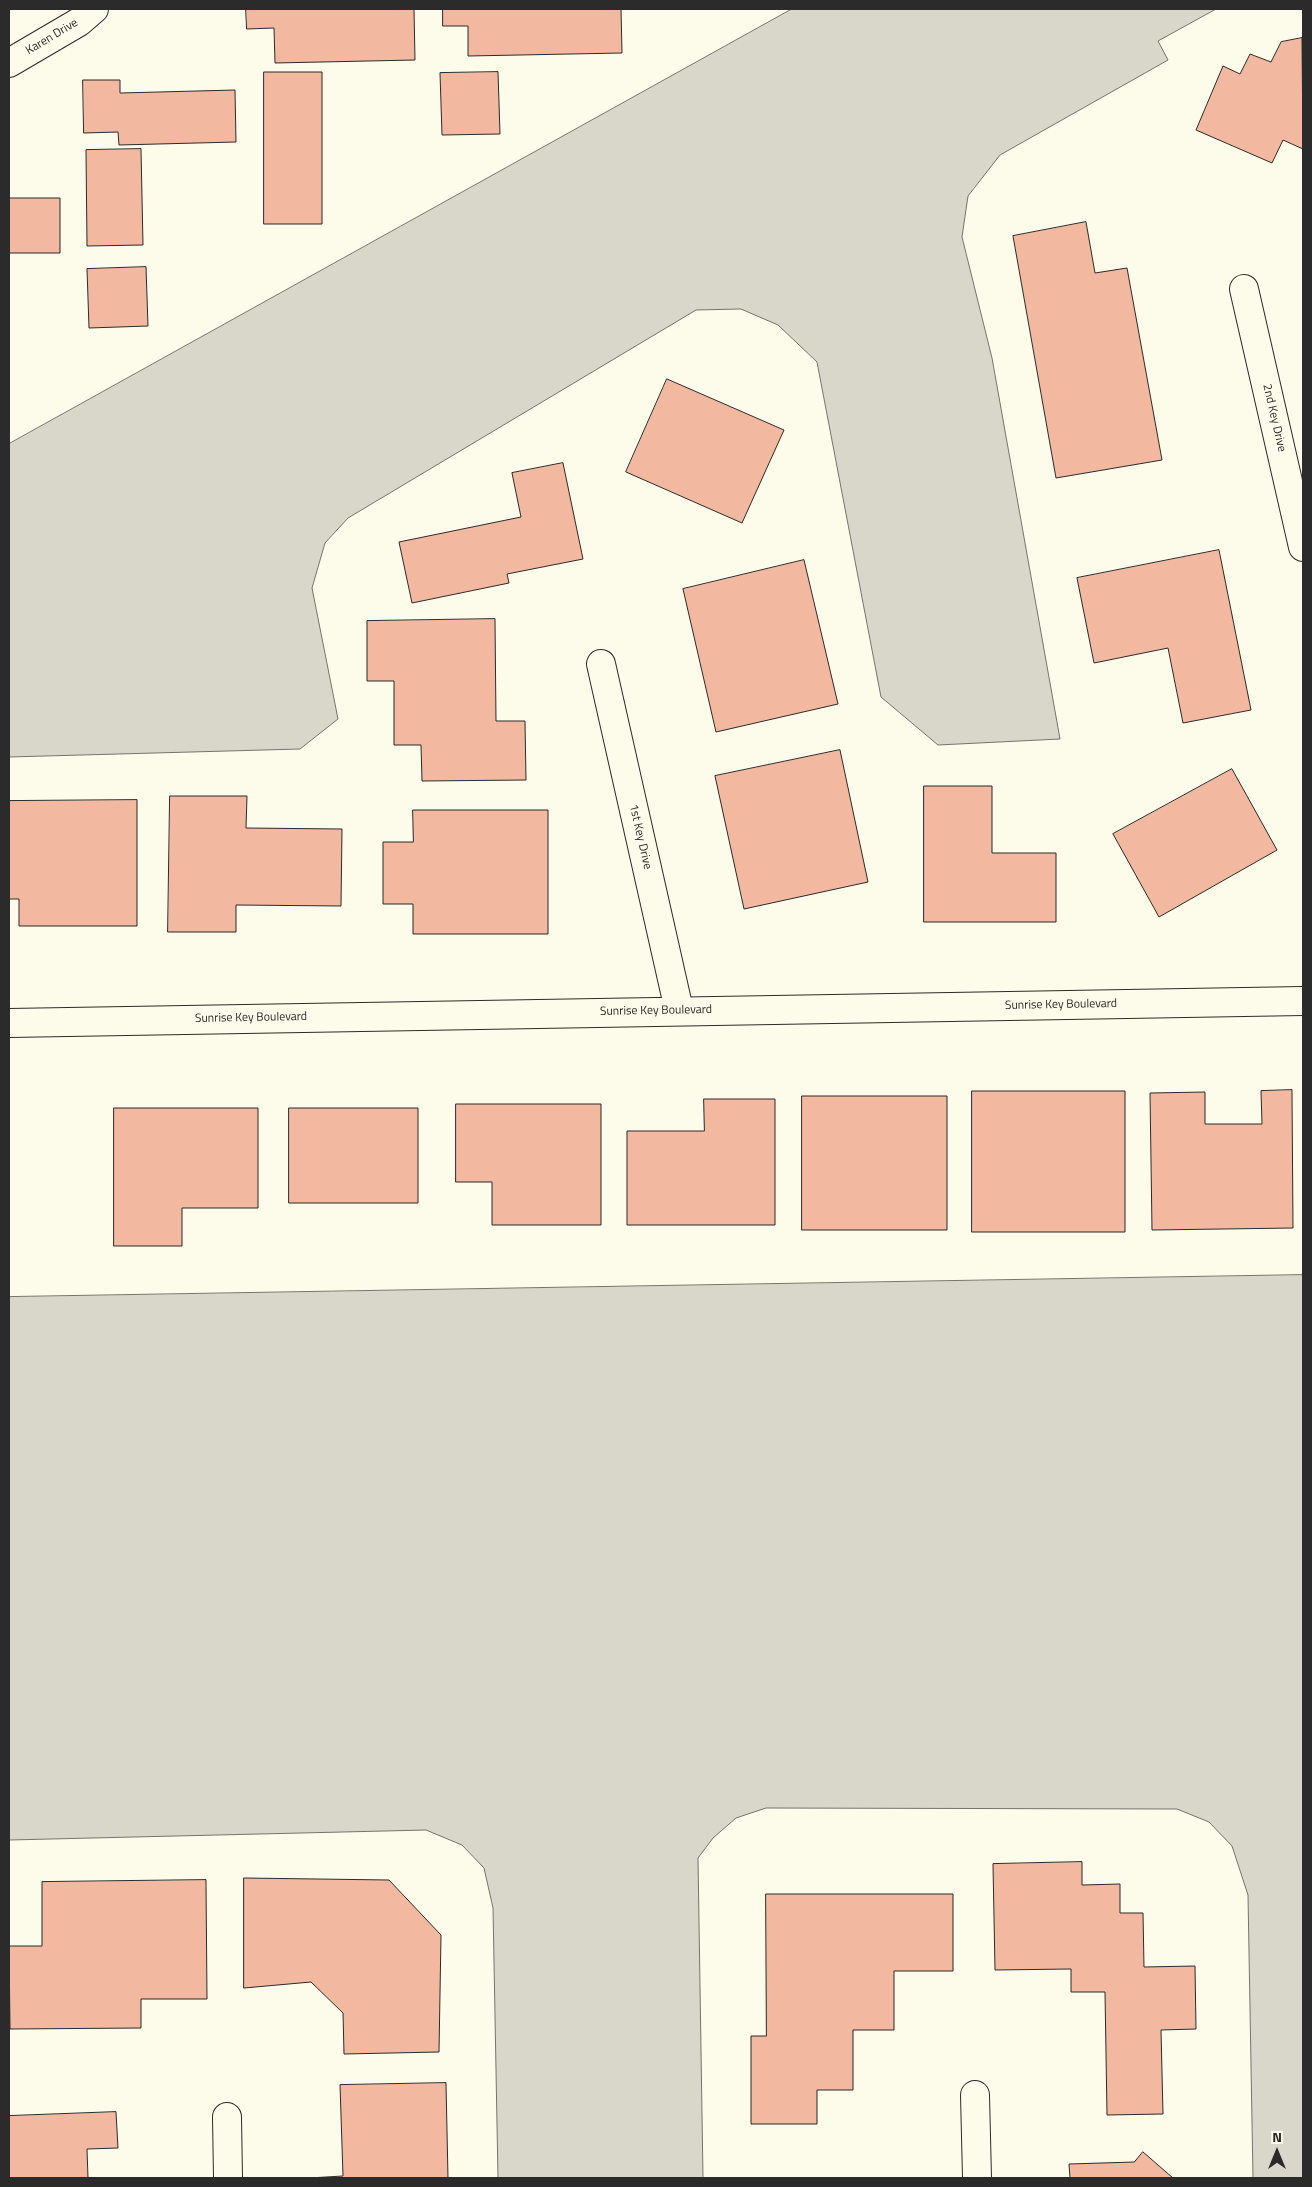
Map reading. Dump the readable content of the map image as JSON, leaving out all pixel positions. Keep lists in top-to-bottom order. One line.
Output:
{"streets":{"street":["Karen Drive","2nd Key Drive","1st Key Drive","Sunrise Key Boulevard"]},"crossings":[["1st Key Drive","Sunrise Key Boulevard"]],"north":"top"}
